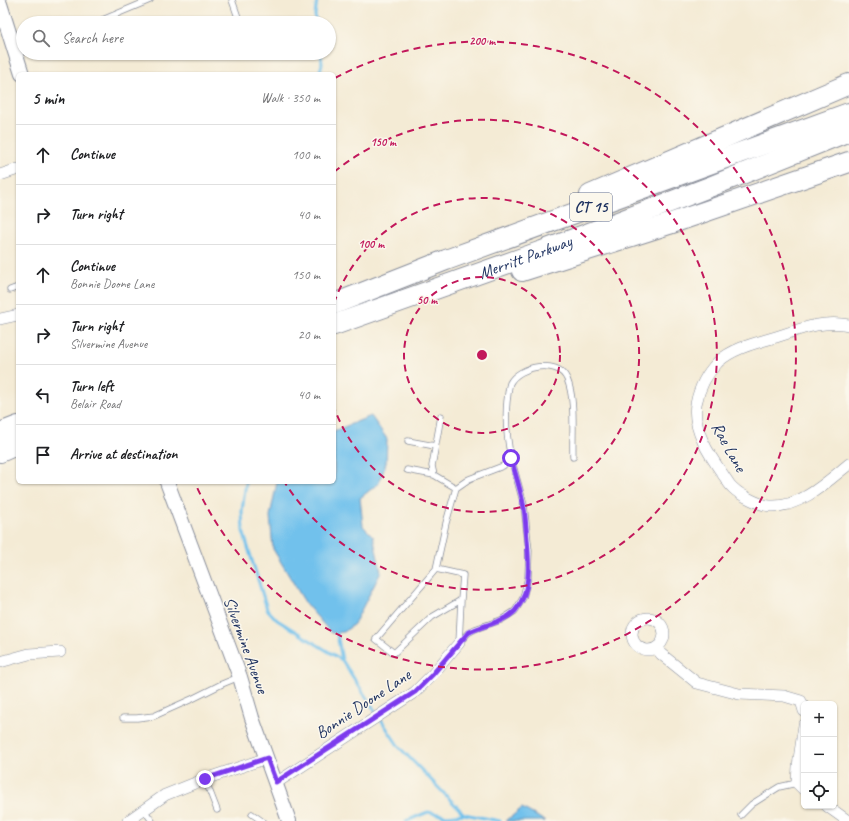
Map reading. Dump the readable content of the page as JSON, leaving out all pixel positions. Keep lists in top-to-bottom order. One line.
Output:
{"streets":{"highway":["CT 15","Merritt Parkway"],"street":["Rae Lane","Silvermine Avenue","Bonnie Doone Lane"]},"crossings":[["Silvermine Avenue","Bonnie Doone Lane"]],"page":{"search":"Search here","heading":["5 min","Walk · 350 m"],"list":[["Continue","100 m"],["Turn right","40 m"],["Continue","Bonnie Doone Lane","150 m"],["Turn right","Silvermine Avenue","20 m"],["Turn left","Belair Road","40 m"],"Arrive at destination"],"map_buttons":["+","−"]},"rings":["200 m","150 m","100 m","50 m"]}
